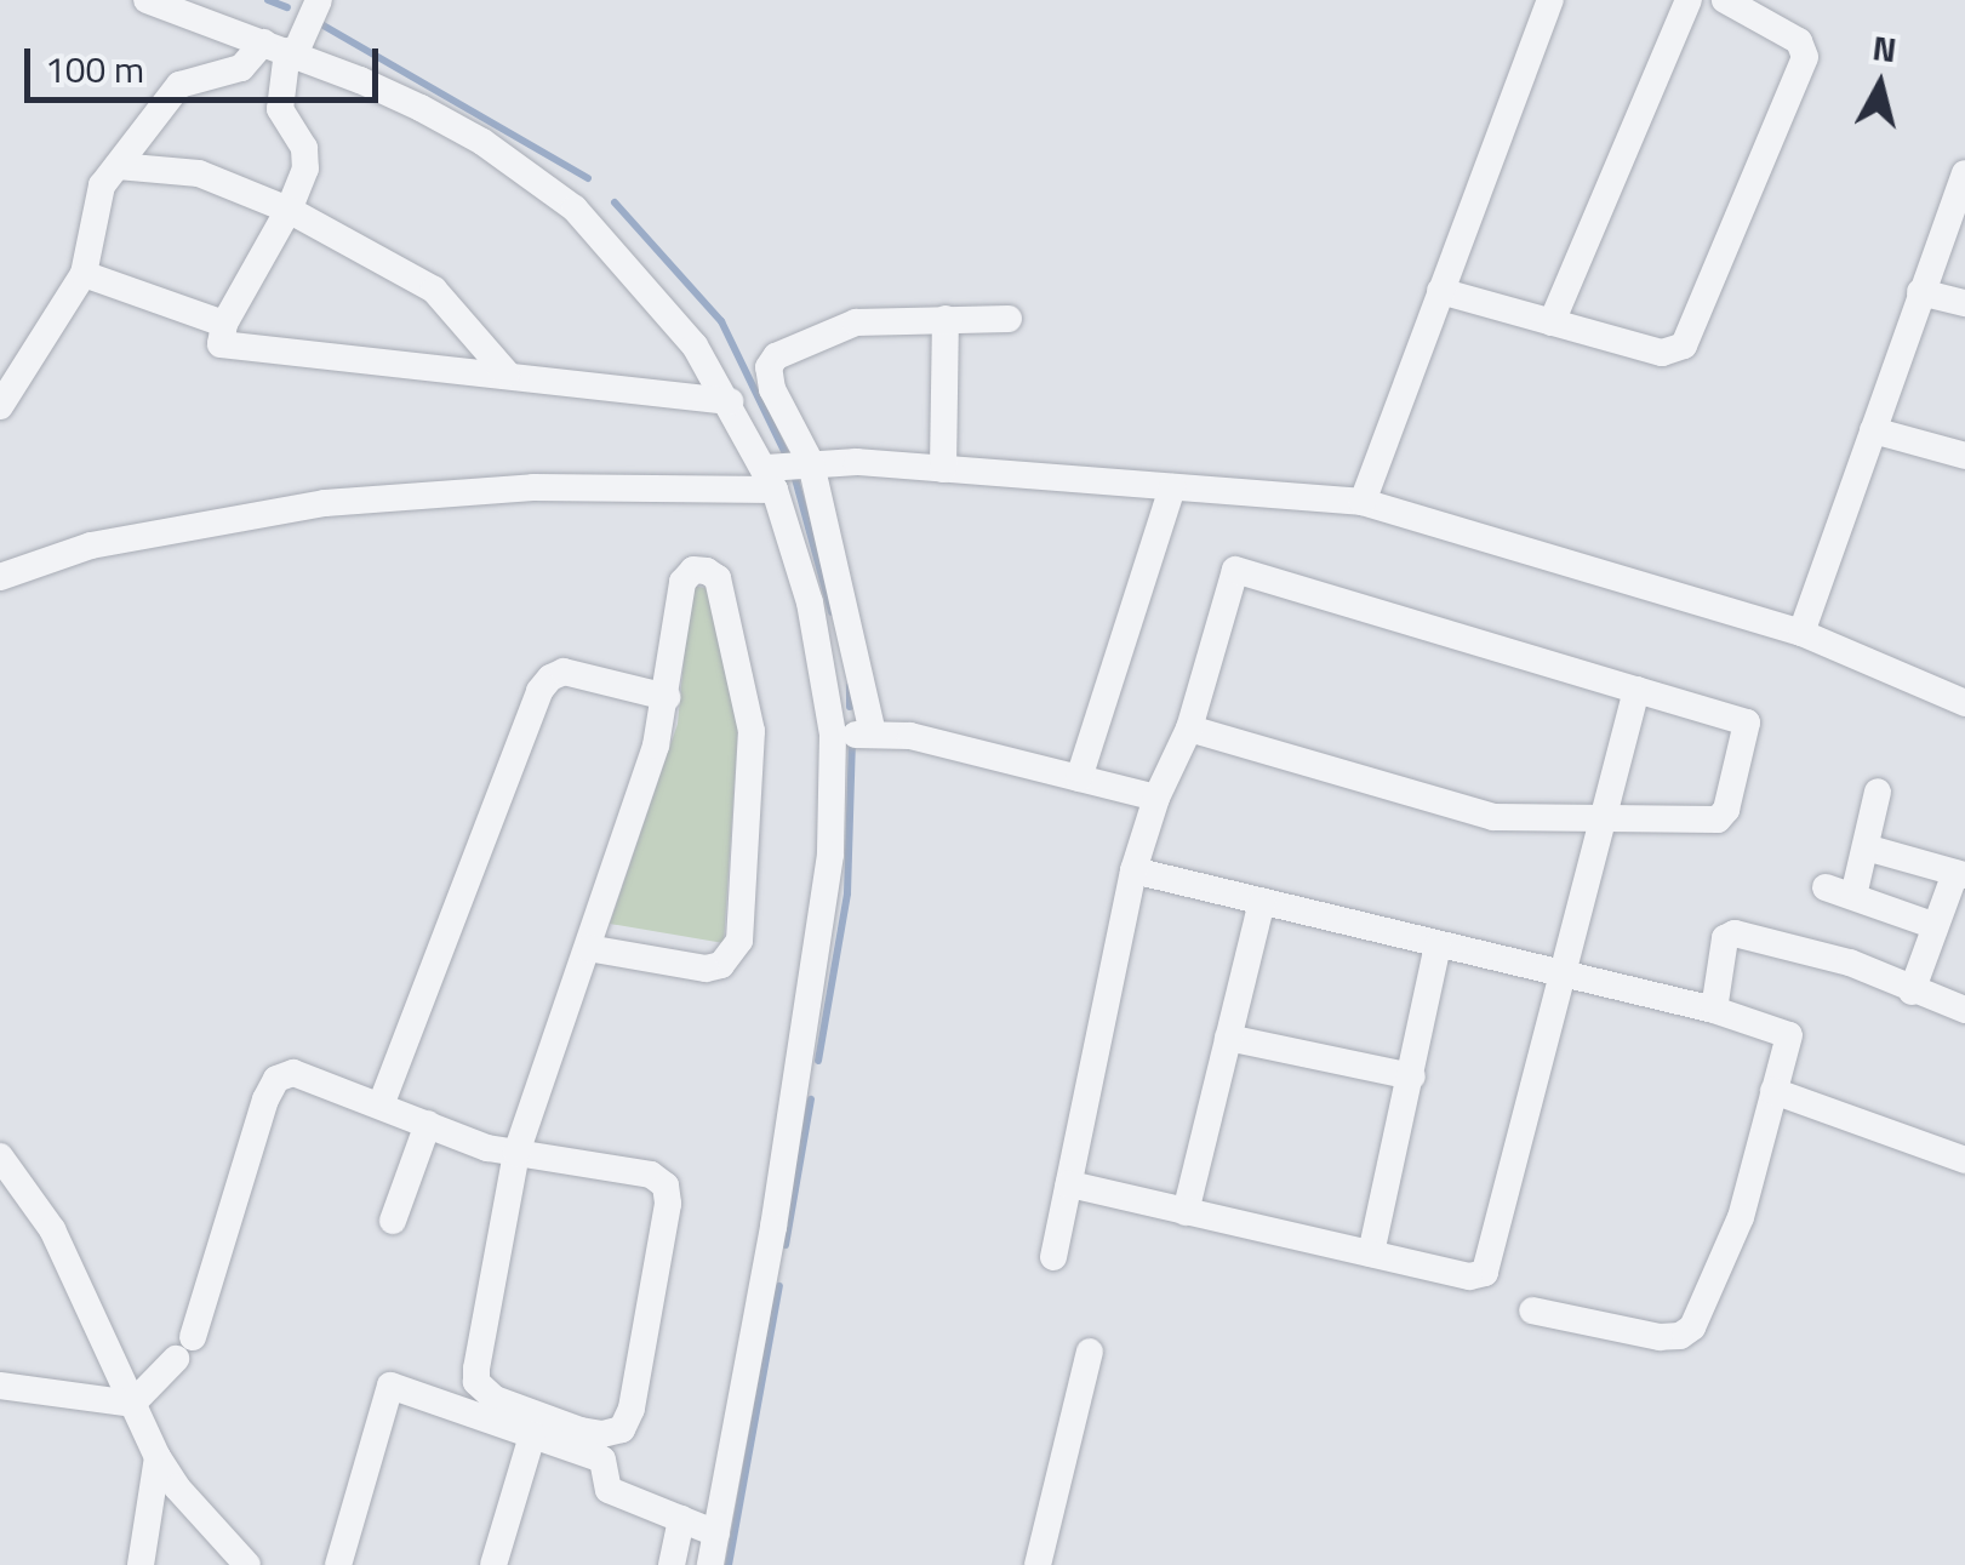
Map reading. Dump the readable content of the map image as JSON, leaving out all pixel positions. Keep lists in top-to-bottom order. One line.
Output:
{"scale_bar":"100 m","north":"top"}
